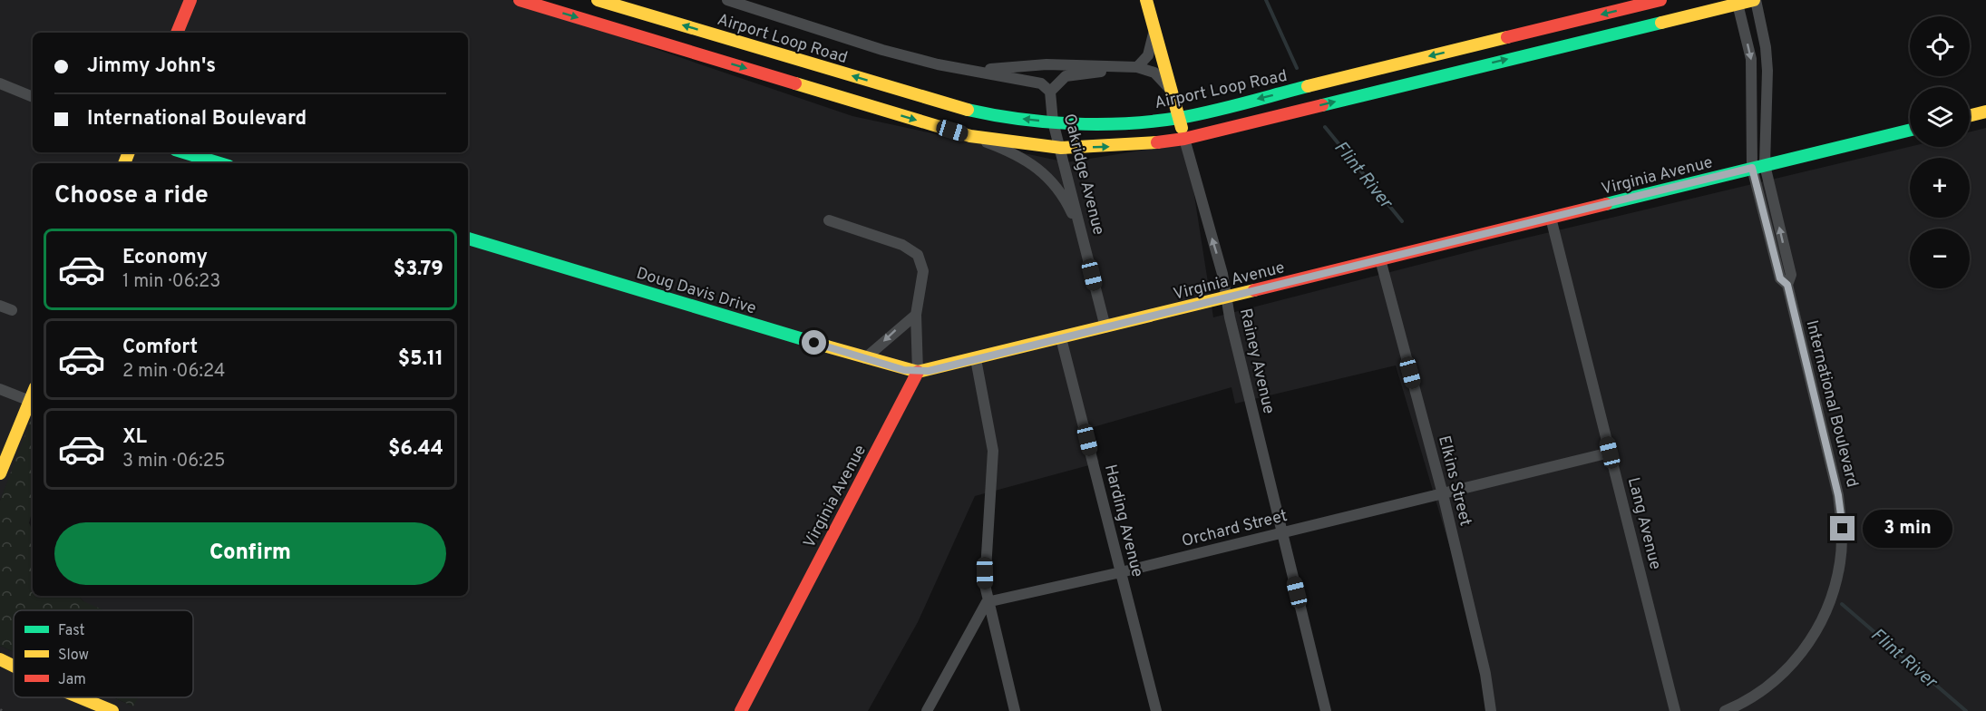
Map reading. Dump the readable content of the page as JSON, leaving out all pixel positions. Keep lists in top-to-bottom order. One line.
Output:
{"streets":{"main road":["Airport Loop Road","Virginia Avenue","Doug Davis Drive","Rainey Avenue"],"street":["Oakridge Avenue","International Boulevard","Elkins Street","Harding Avenue","Lang Avenue","Orchard Street"]},"crossings":[["Airport Loop Road","Oakridge Avenue"],["Airport Loop Road","Rainey Avenue"],["Oakridge Avenue","Virginia Avenue"],["Virginia Avenue","Doug Davis Drive"],["Virginia Avenue","Rainey Avenue"],["Virginia Avenue","International Boulevard"],["Virginia Avenue","Elkins Street"],["Virginia Avenue","Harding Avenue"],["Virginia Avenue","Lang Avenue"],["Rainey Avenue","Orchard Street"],["Elkins Street","Orchard Street"],["Harding Avenue","Orchard Street"],["Lang Avenue","Orchard Street"]],"water":["Flint River"],"legend":["Fast","Slow","Jam"],"page":{"map_buttons":["+","−"],"banner":["Jimmy John's","International Boulevard"],"heading":"Choose a ride","list":[{"name":"Economy","note":"1 min · 06:23","value":"$3.79"},{"name":"Comfort","note":"2 min · 06:24","value":"$5.11"},{"name":"XL","note":"3 min · 06:25","value":"$6.44"}],"bubble":"3 min","buttons":"Confirm"}}
